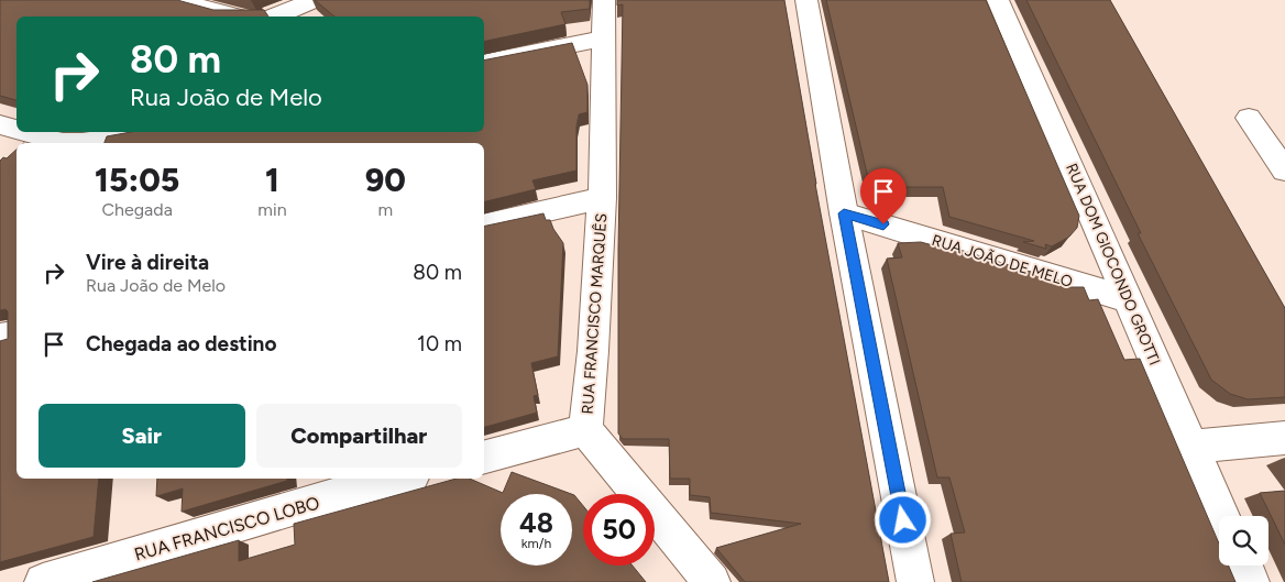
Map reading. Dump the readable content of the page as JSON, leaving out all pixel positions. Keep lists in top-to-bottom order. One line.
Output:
{"streets":{"street":["RUA JOÃO DE MELO","RUA DOM GIOCONDO GROTTI","RUA FRANCISCO MARQUÊS","RUA FRANCISCO LOBO"]},"crossings":[["RUA JOÃO DE MELO","RUA DOM GIOCONDO GROTTI"]],"page":{"turn":["80 m","Rua João de Melo"],"eta":["15:05","Chegada","1","min","90","m"],"list":[{"name":"Vire à direita","note":"Rua João de Melo","value":"80 m"},{"name":"Chegada ao destino","value":"10 m"}],"buttons":["Sair","Compartilhar"],"speed":"48 km/h","limit":"50"}}
